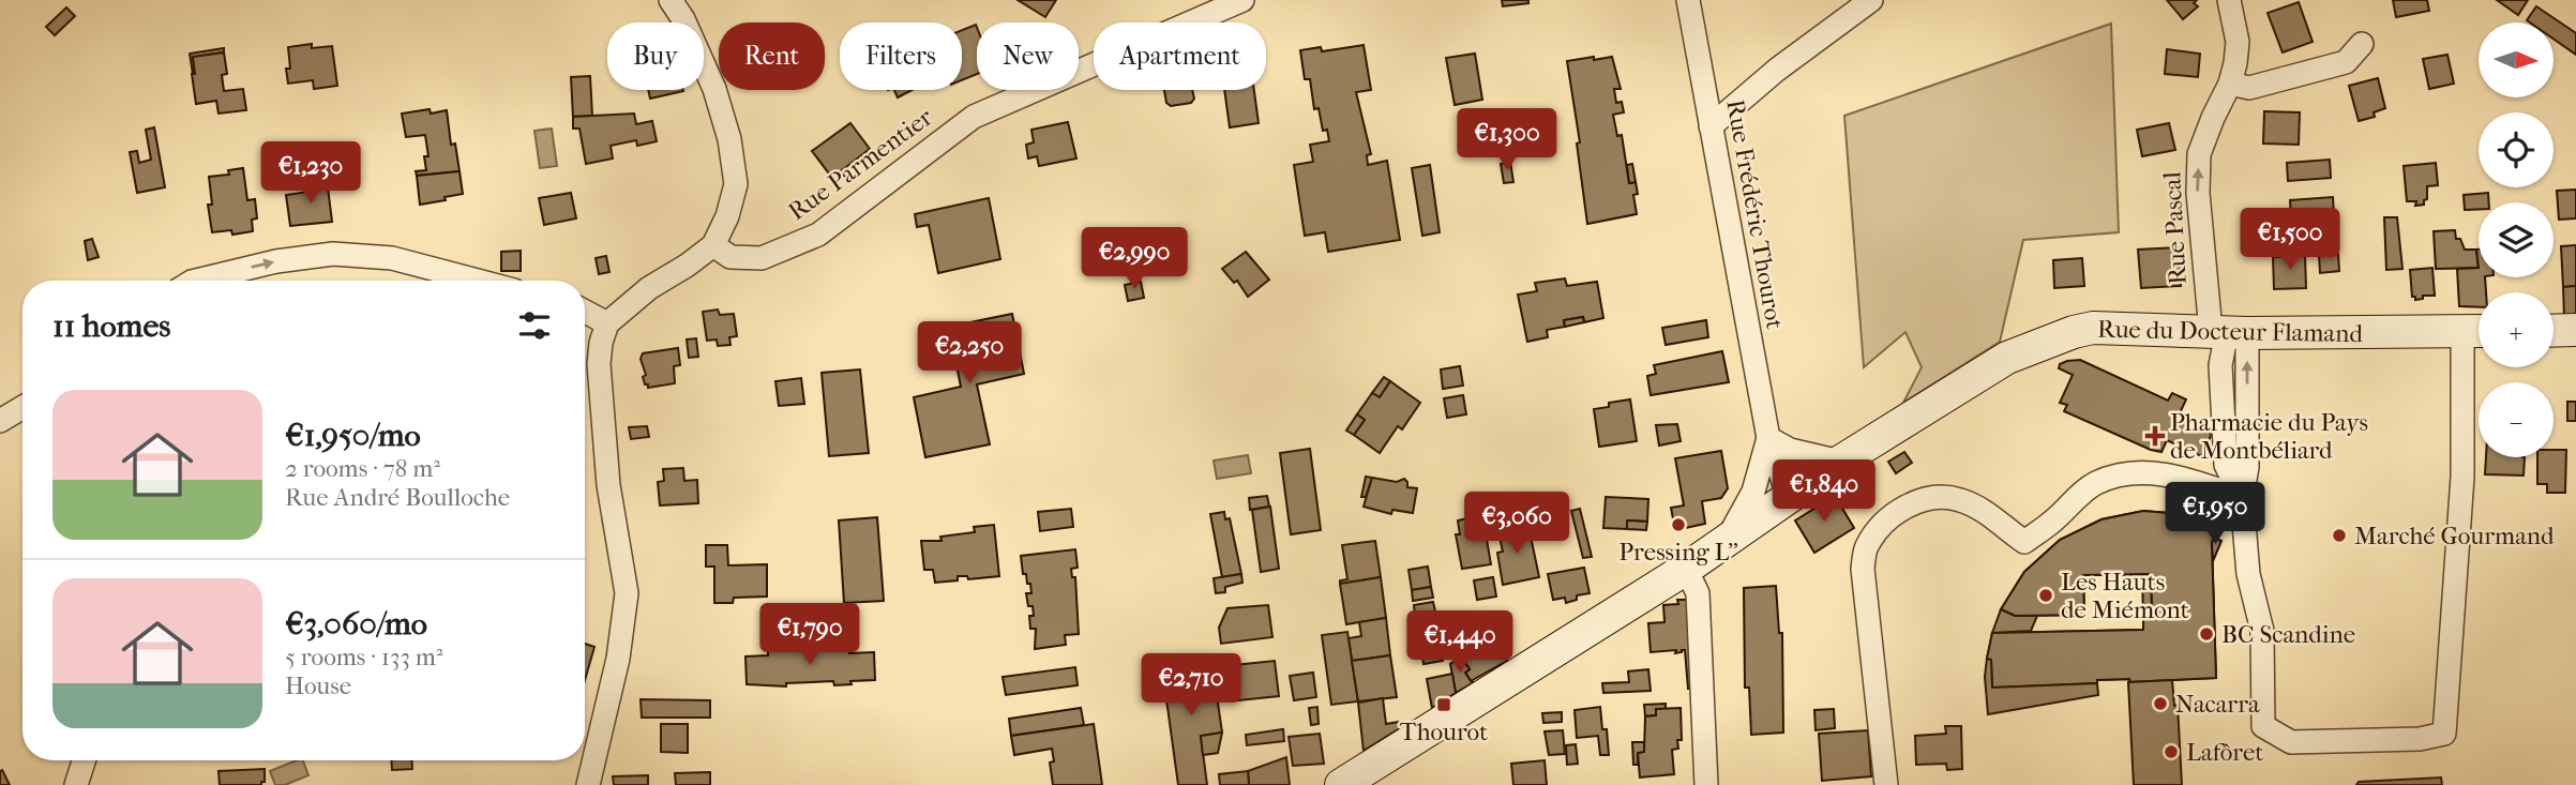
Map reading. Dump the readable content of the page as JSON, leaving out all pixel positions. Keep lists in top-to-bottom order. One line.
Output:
{"streets":{"street":["Rue Parmentier","Rue Frédéric Thourot","Rue Pascal","Rue du Docteur Flamand"]},"crossings":[["Rue Frédéric Thourot","Rue du Docteur Flamand"],["Rue Pascal","Rue du Docteur Flamand"]],"places":{"health":["Pharmacie du Pays de Montbéliard"],"other":["Pressing L''","Marché Gourmand","Les Hauts de Miémont","BC Scandine","Nacarra","Lafôret"],"transit":["Thourot"]},"north":"right","page":{"map_buttons":["+","−"],"chip":["Buy","Rent","Filters","New","Apartment"],"price":["€1,300","€1,230","€1,500","€2,990","€2,250","€1,840","€1,950","€3,060","€1,790","€1,440","€2,710"],"heading":"11 homes","list":[{"name":"€1,950/mo","note":"2 rooms · 78 m² · Rue André Boulloche"},{"name":"€3,060/mo","note":"5 rooms · 133 m² · House"}]}}
